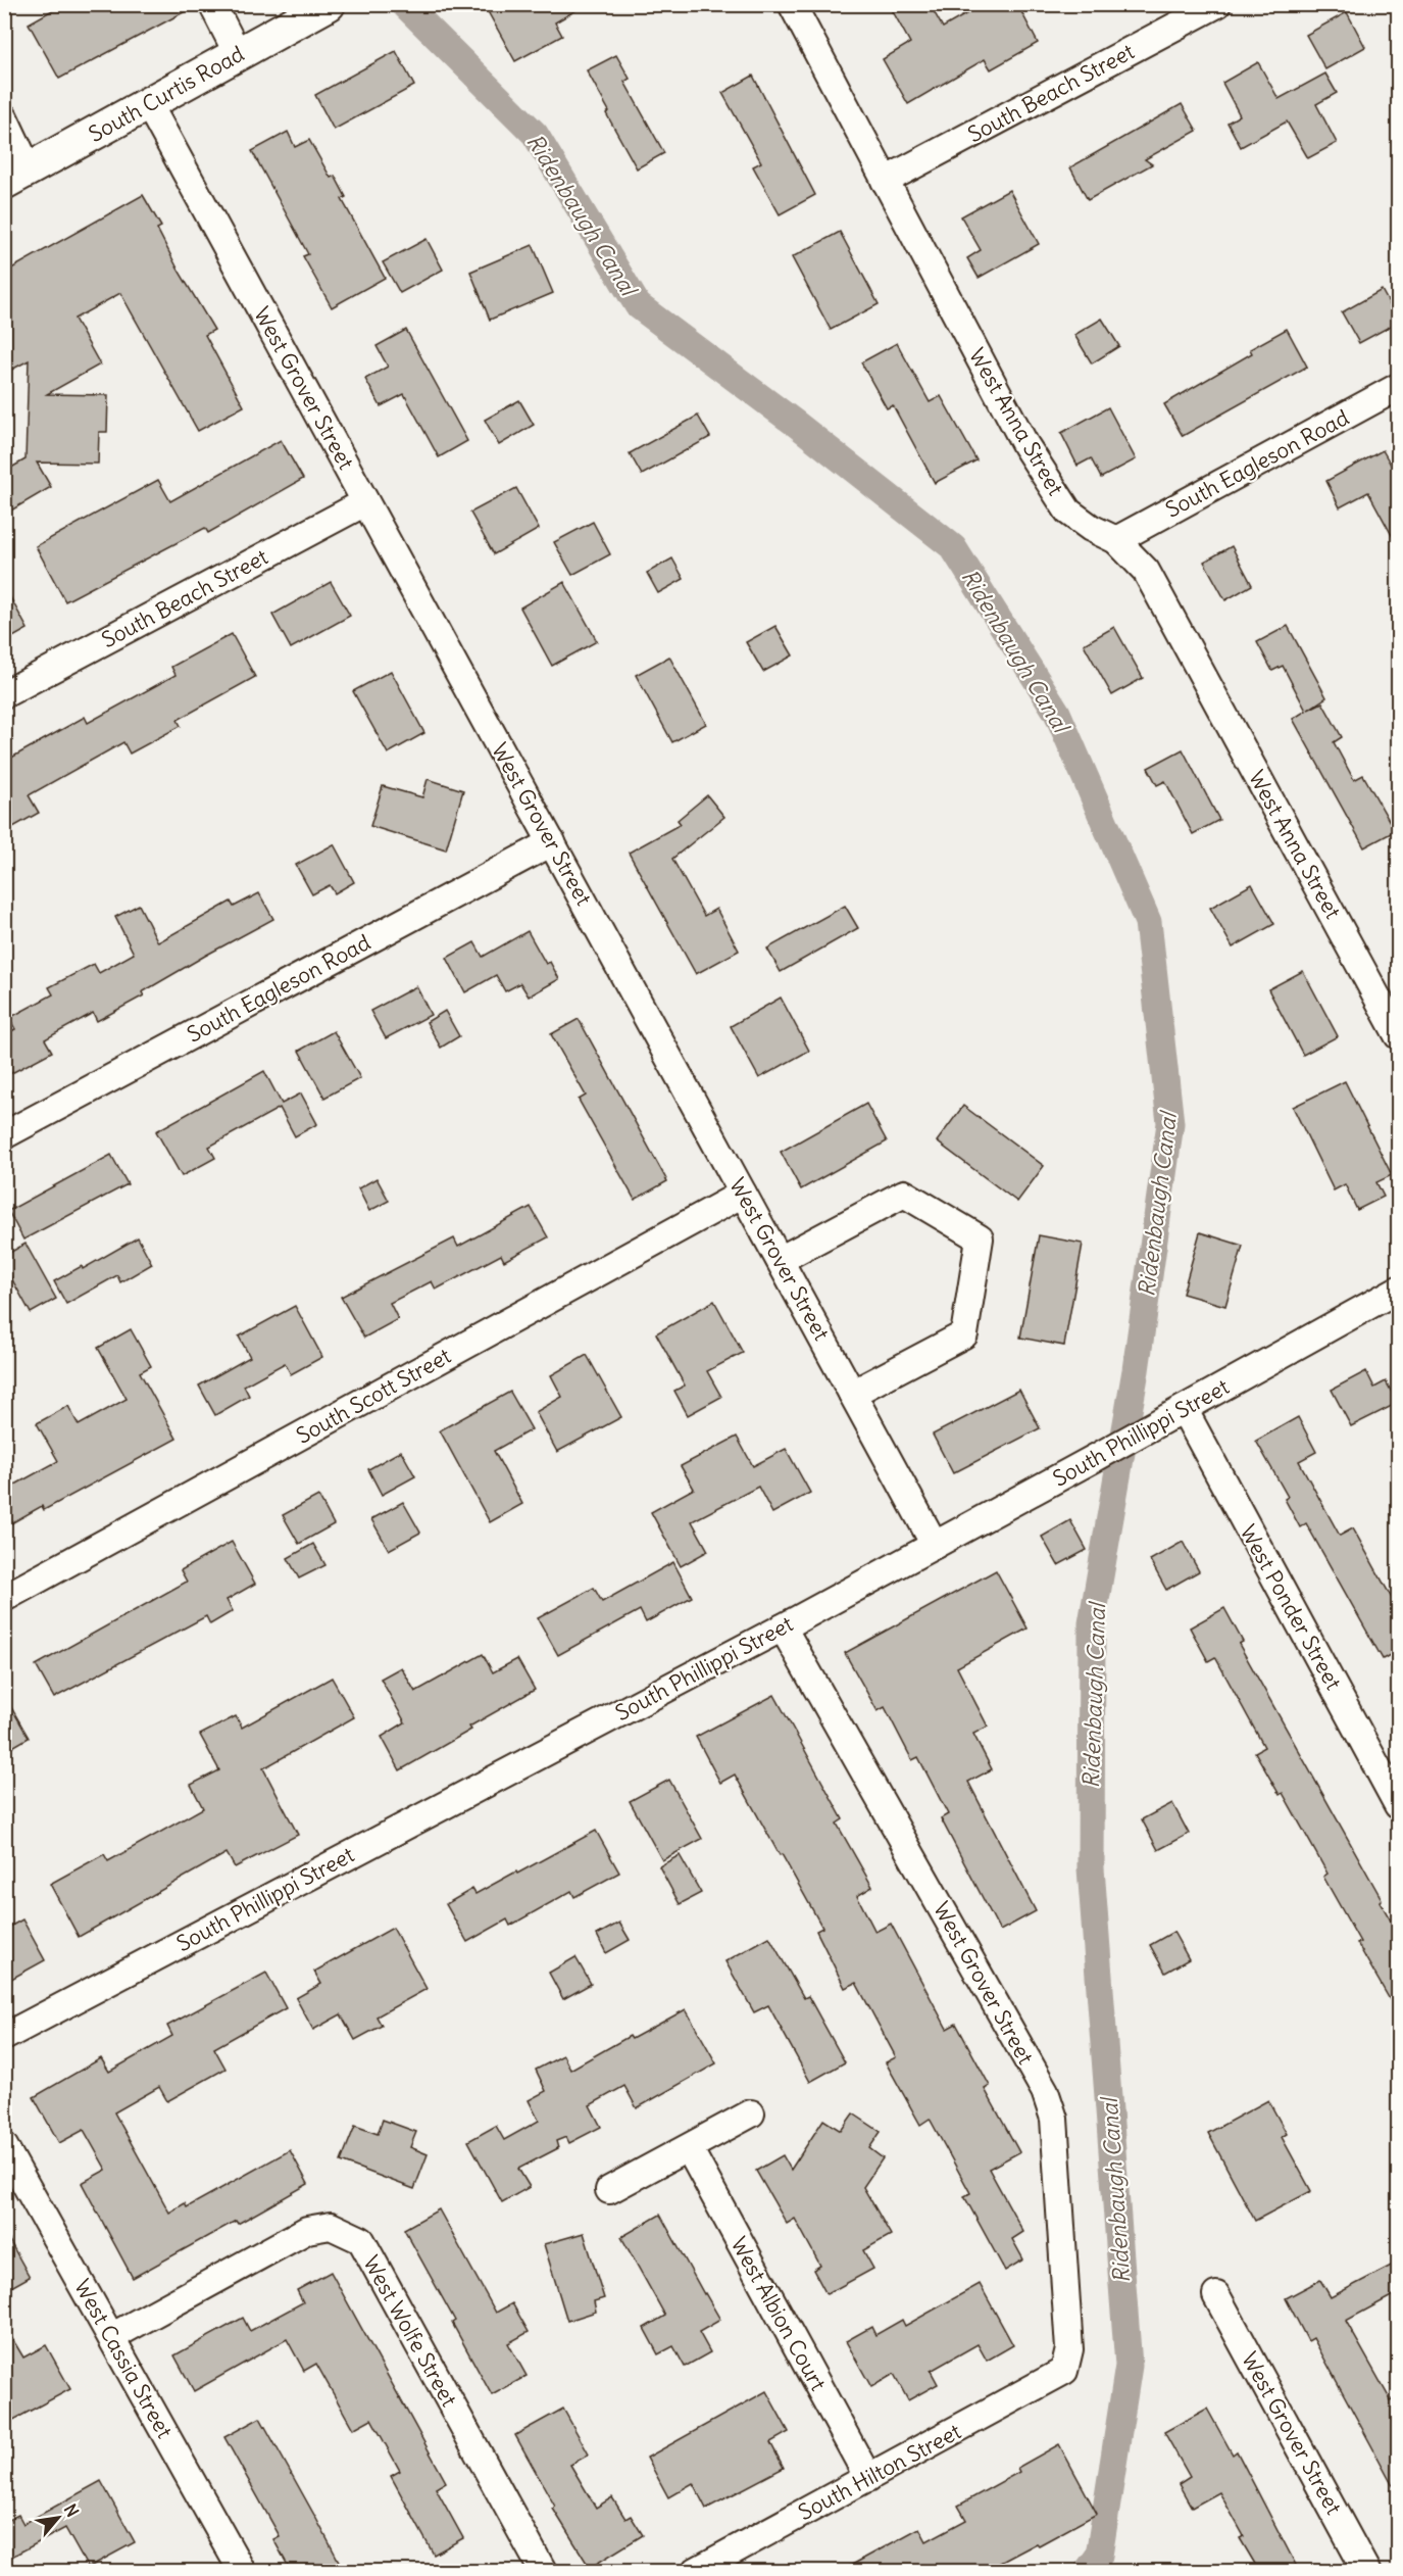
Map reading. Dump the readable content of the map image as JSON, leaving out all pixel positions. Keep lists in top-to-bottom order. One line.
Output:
{"streets":{"main road":["South Curtis Road"],"street":["South Beach Street","West Grover Street","West Anna Street","South Eagleson Road","South Scott Street","South Phillippi Street","West Ponder Street","West Albion Court","West Wolfe Street","West Cassia Street","South Hilton Street"]},"crossings":[["South Beach Street","West Grover Street"],["South Beach Street","West Anna Street"],["South Curtis Road","West Grover Street"],["West Grover Street","South Eagleson Road"],["West Grover Street","South Scott Street"],["West Grover Street","South Phillippi Street"],["West Grover Street","South Hilton Street"],["West Anna Street","South Eagleson Road"],["South Phillippi Street","West Ponder Street"],["West Albion Court","South Hilton Street"],["West Wolfe Street","West Cassia Street"]],"water":["Ridenbaugh Canal"],"north":"top right"}
